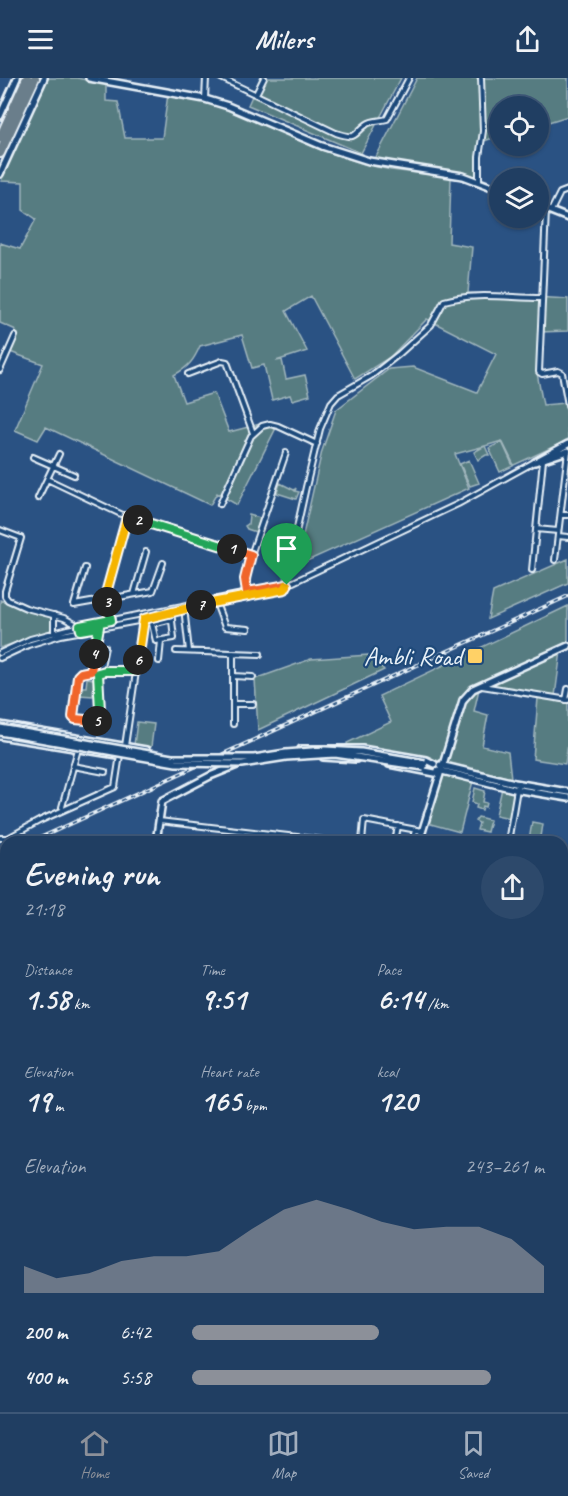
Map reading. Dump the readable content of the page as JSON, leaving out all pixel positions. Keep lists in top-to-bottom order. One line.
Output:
{"places":{"transit":["Ambli Road"]},"page":{"header":"Milers","pins":["2","1","3","7","4","6","5"],"heading":["Evening run","21:18"],"stats":[["Distance","1.58 km"],["Time","9:51"],["Pace","6:14 /km"],["Elevation","19 m"],["Heart rate","165 bpm"],["kcal","120"]],"chart":["Elevation","243–261 m"],"list":[{"name":"200 m","note":"6:42"},{"name":"400 m","note":"5:58"}],"tabs":["Home","Map","Saved"]}}
